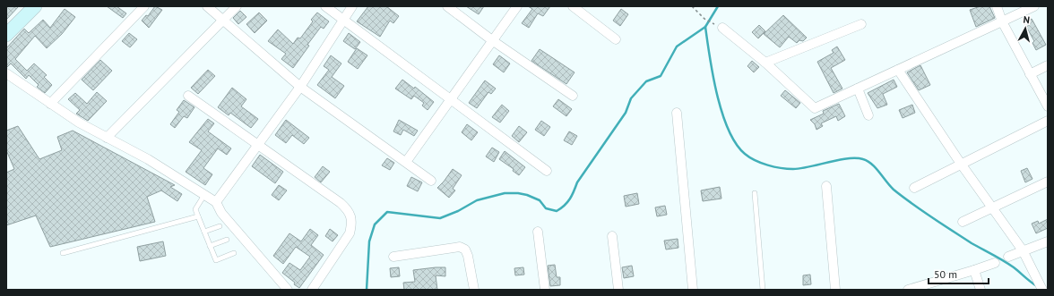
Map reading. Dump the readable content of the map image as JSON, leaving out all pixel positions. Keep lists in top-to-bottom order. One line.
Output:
{"scale_bar":"50 m","north":"top"}
